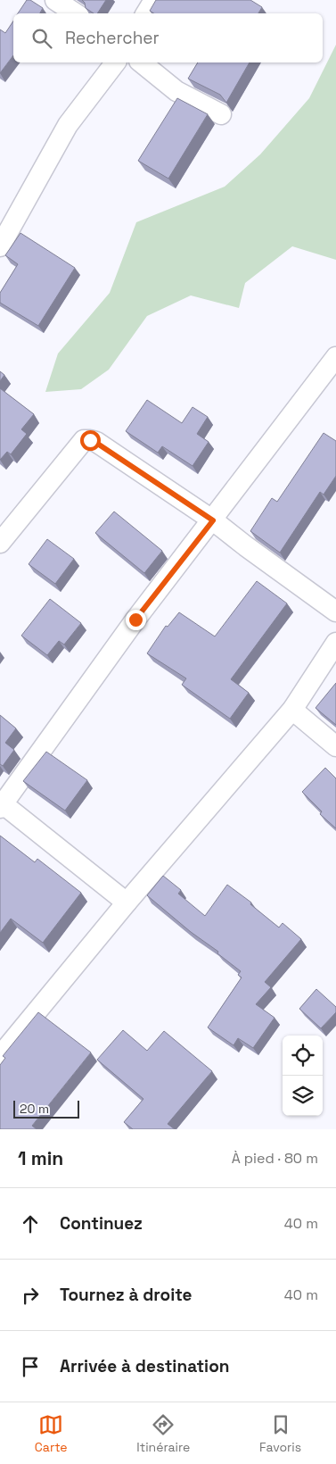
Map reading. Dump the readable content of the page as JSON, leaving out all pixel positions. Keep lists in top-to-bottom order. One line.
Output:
{"scale_bar":"20 m","page":{"search":"Rechercher","scale":"20 m","heading":["1 min","À pied · 80 m"],"list":[["Continuez","40 m"],["Tournez à droite","40 m"],"Arrivée à destination"],"nav":["Carte","Itinéraire","Favoris"]}}
